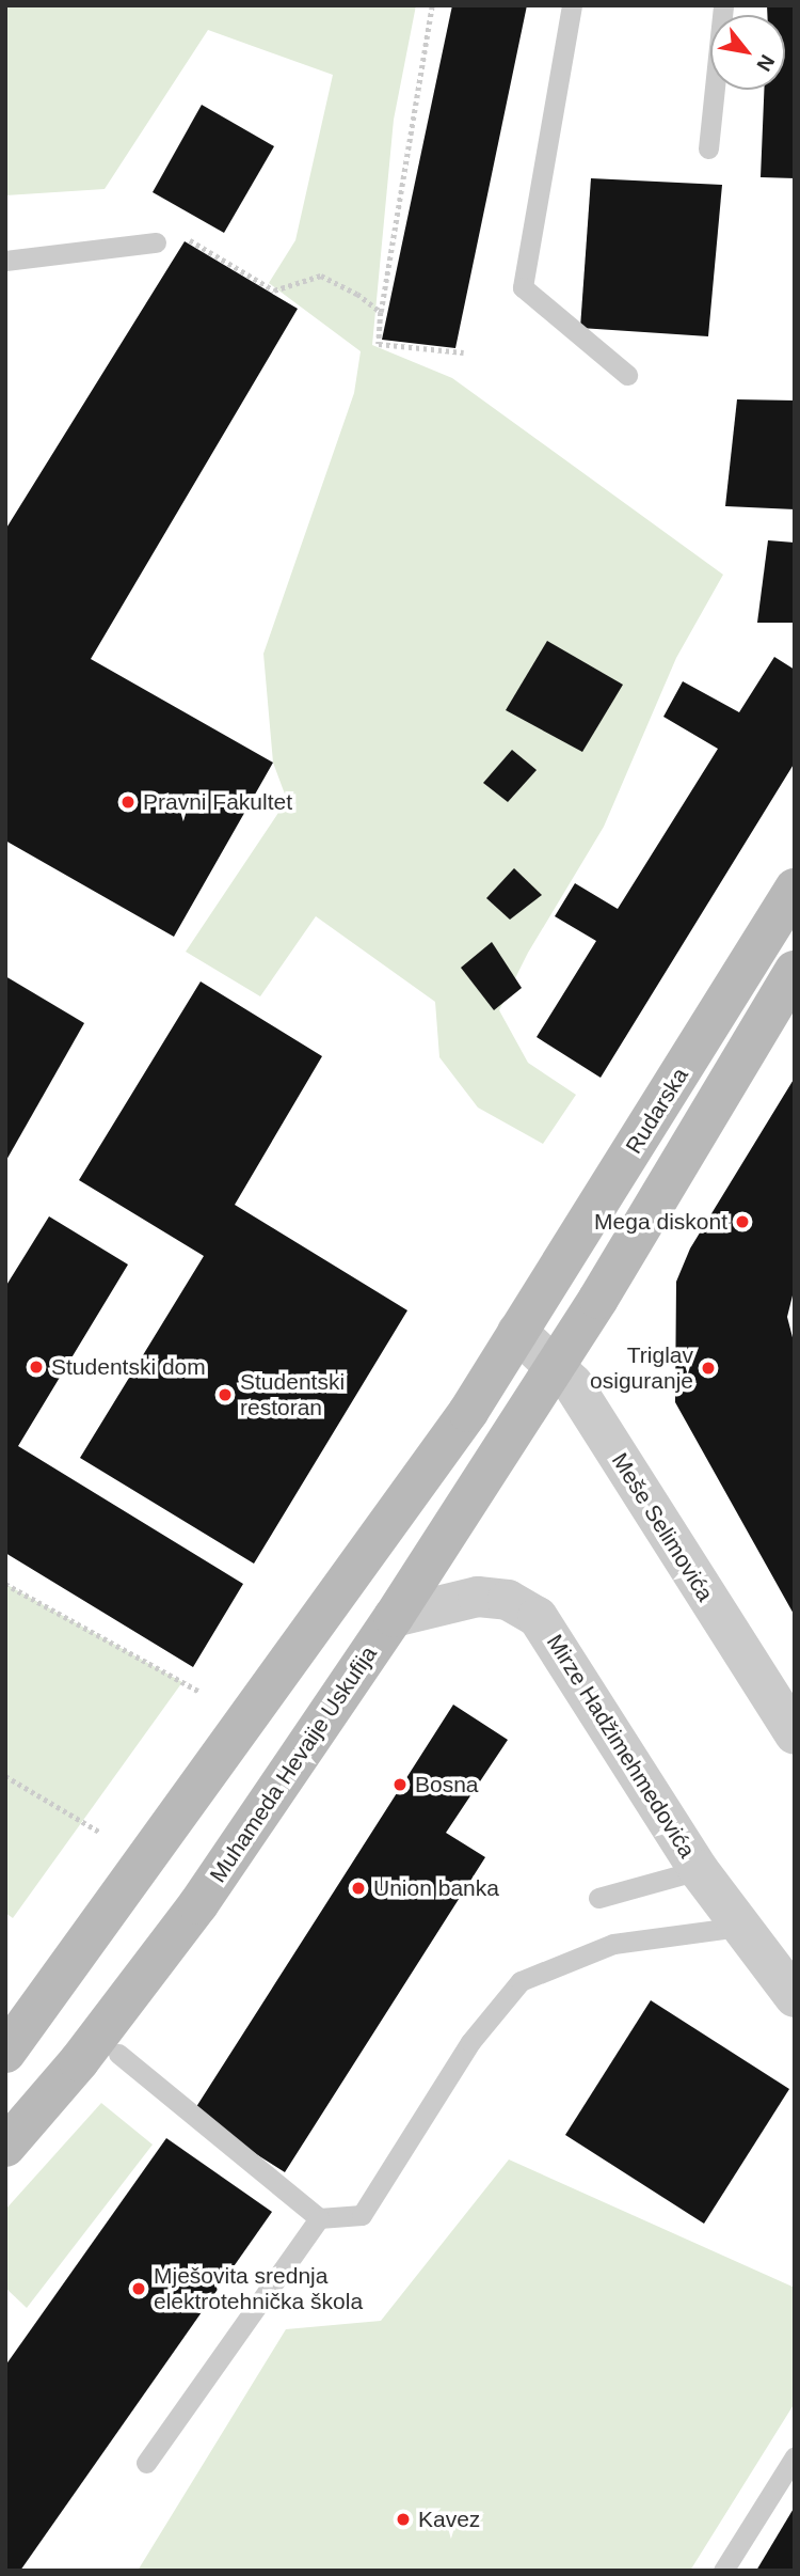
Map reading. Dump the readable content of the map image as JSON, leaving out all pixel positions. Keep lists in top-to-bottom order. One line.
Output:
{"streets":{"main road":["Rudarska","Muhameda Hevaije Uskufija"],"street":["Meše Selimovića","Mirze Hadžimehmedovića"]},"crossings":[["Rudarska","Meše Selimovića"],["Rudarska","Muhameda Hevaije Uskufija"],["Meše Selimovića","Muhameda Hevaije Uskufija"],["Mirze Hadžimehmedovića","Muhameda Hevaije Uskufija"]],"places":["Pravni Fakultet","Mega diskont","Studentski dom","Triglav osiguranje","Studentski restoran","Bosna","Union banka","Mješovita srednja elektrotehnička škola","Kavez"],"north":"bottom right"}
